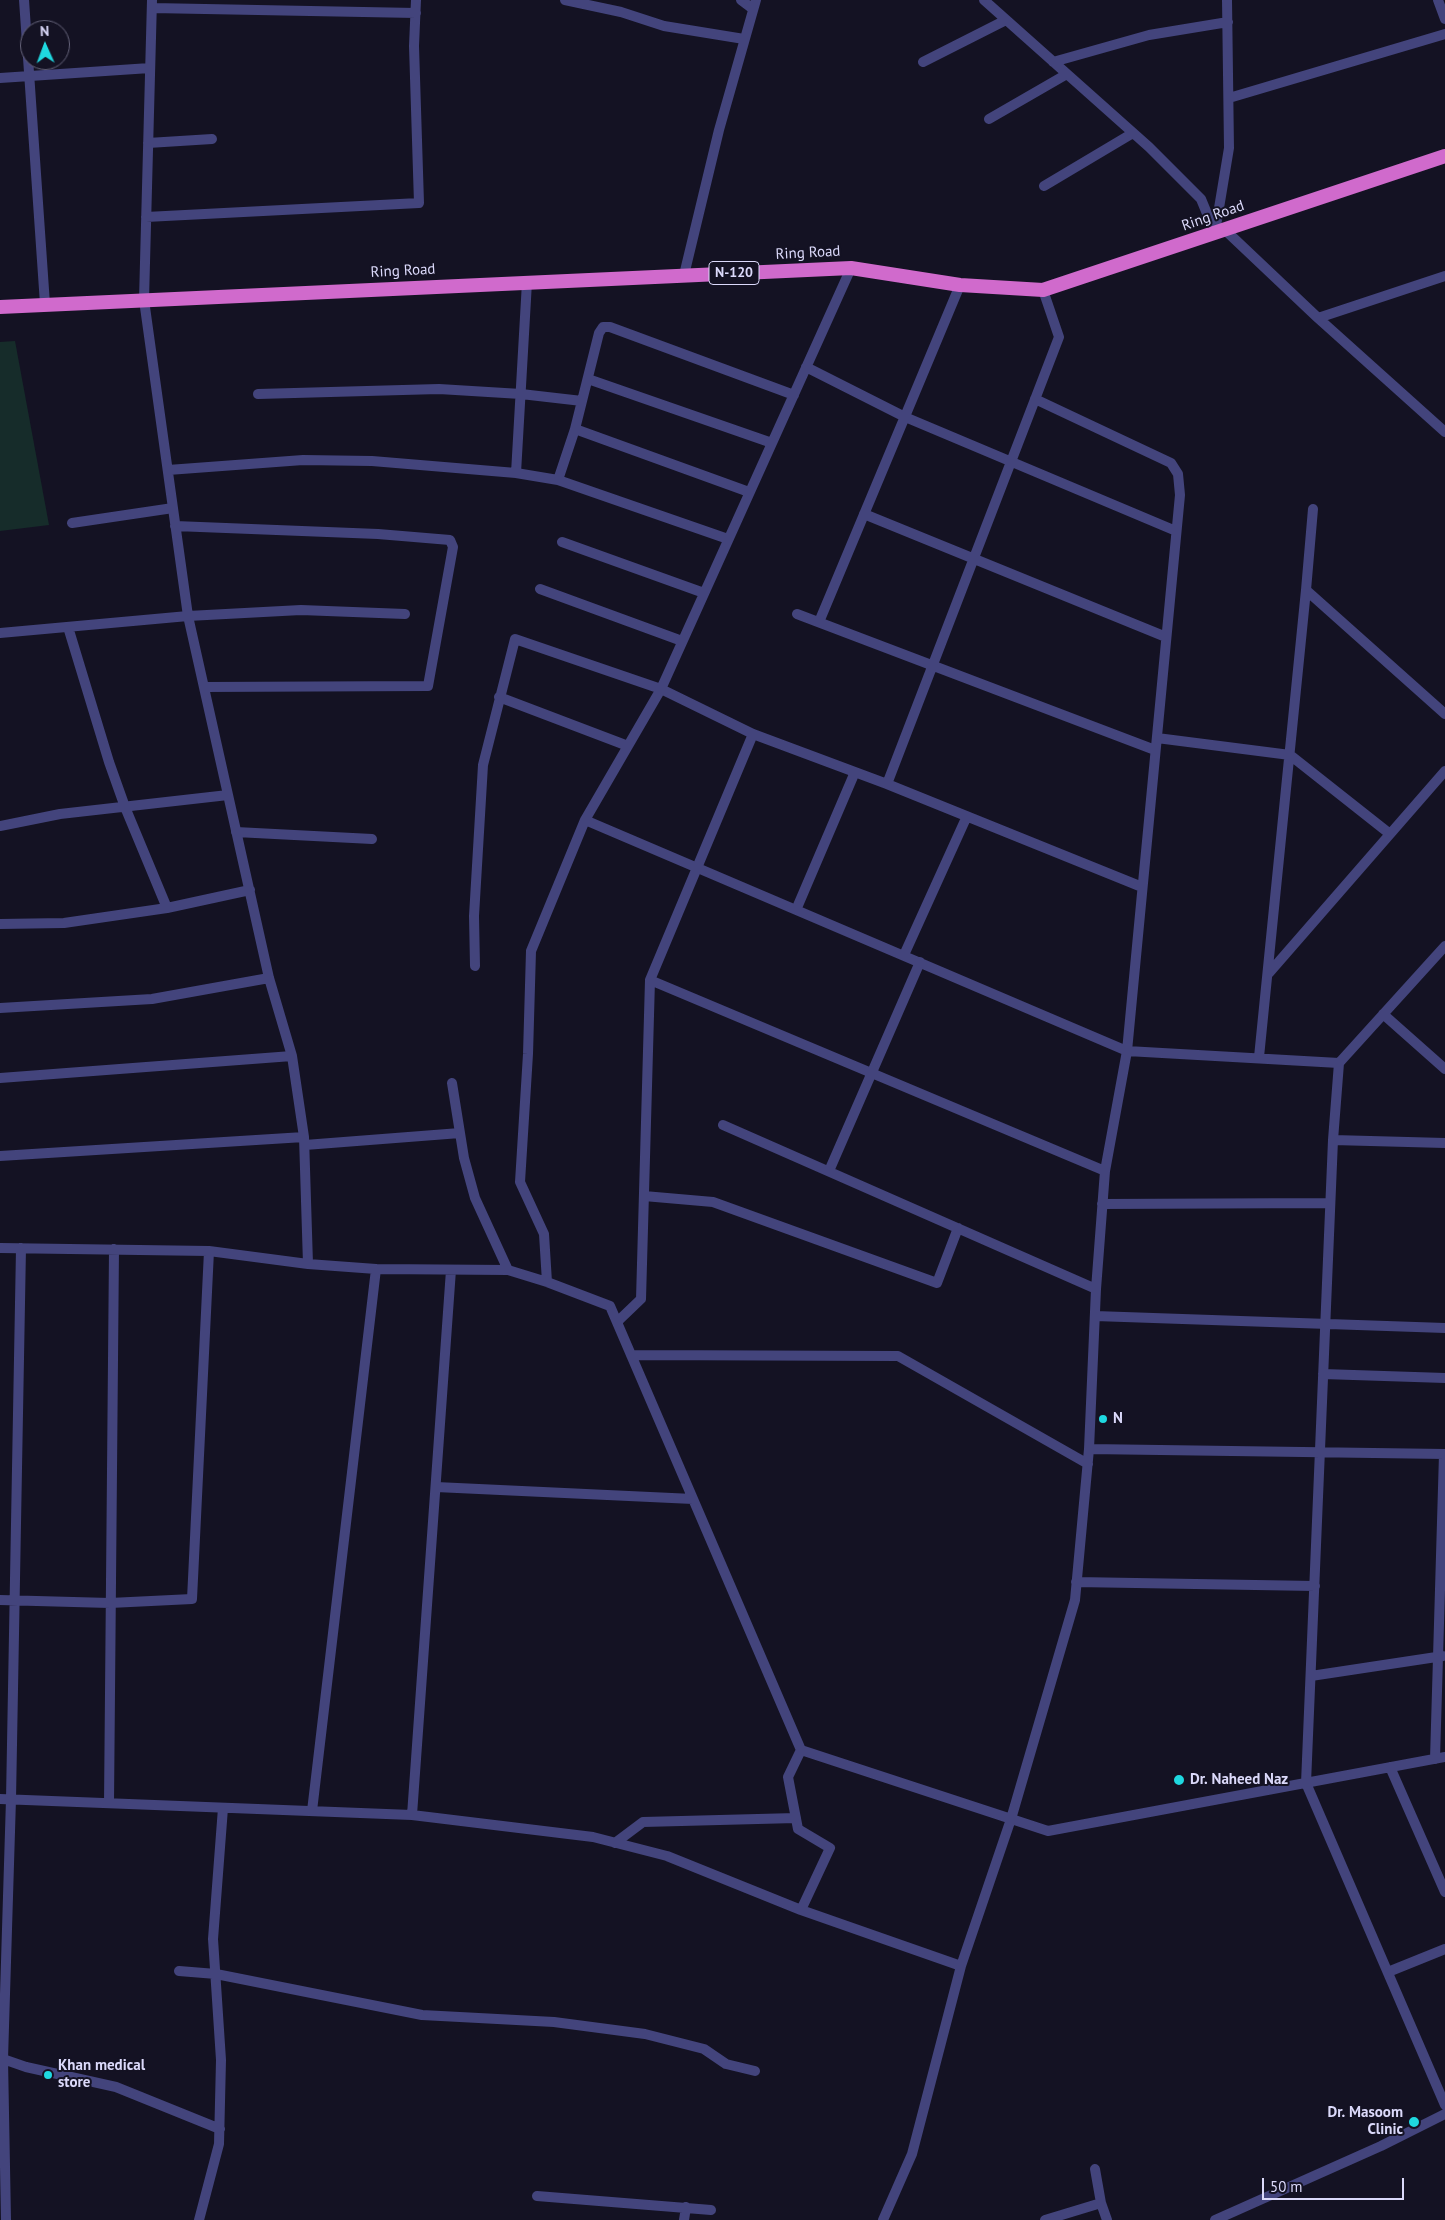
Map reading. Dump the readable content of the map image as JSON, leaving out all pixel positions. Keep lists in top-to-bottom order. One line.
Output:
{"streets":{"highway":["Ring Road","N-120"]},"places":["N","Dr. Naheed Naz","Khan medical store","Dr. Masoom Clinic"],"scale_bar":"50 m","north":"top"}
